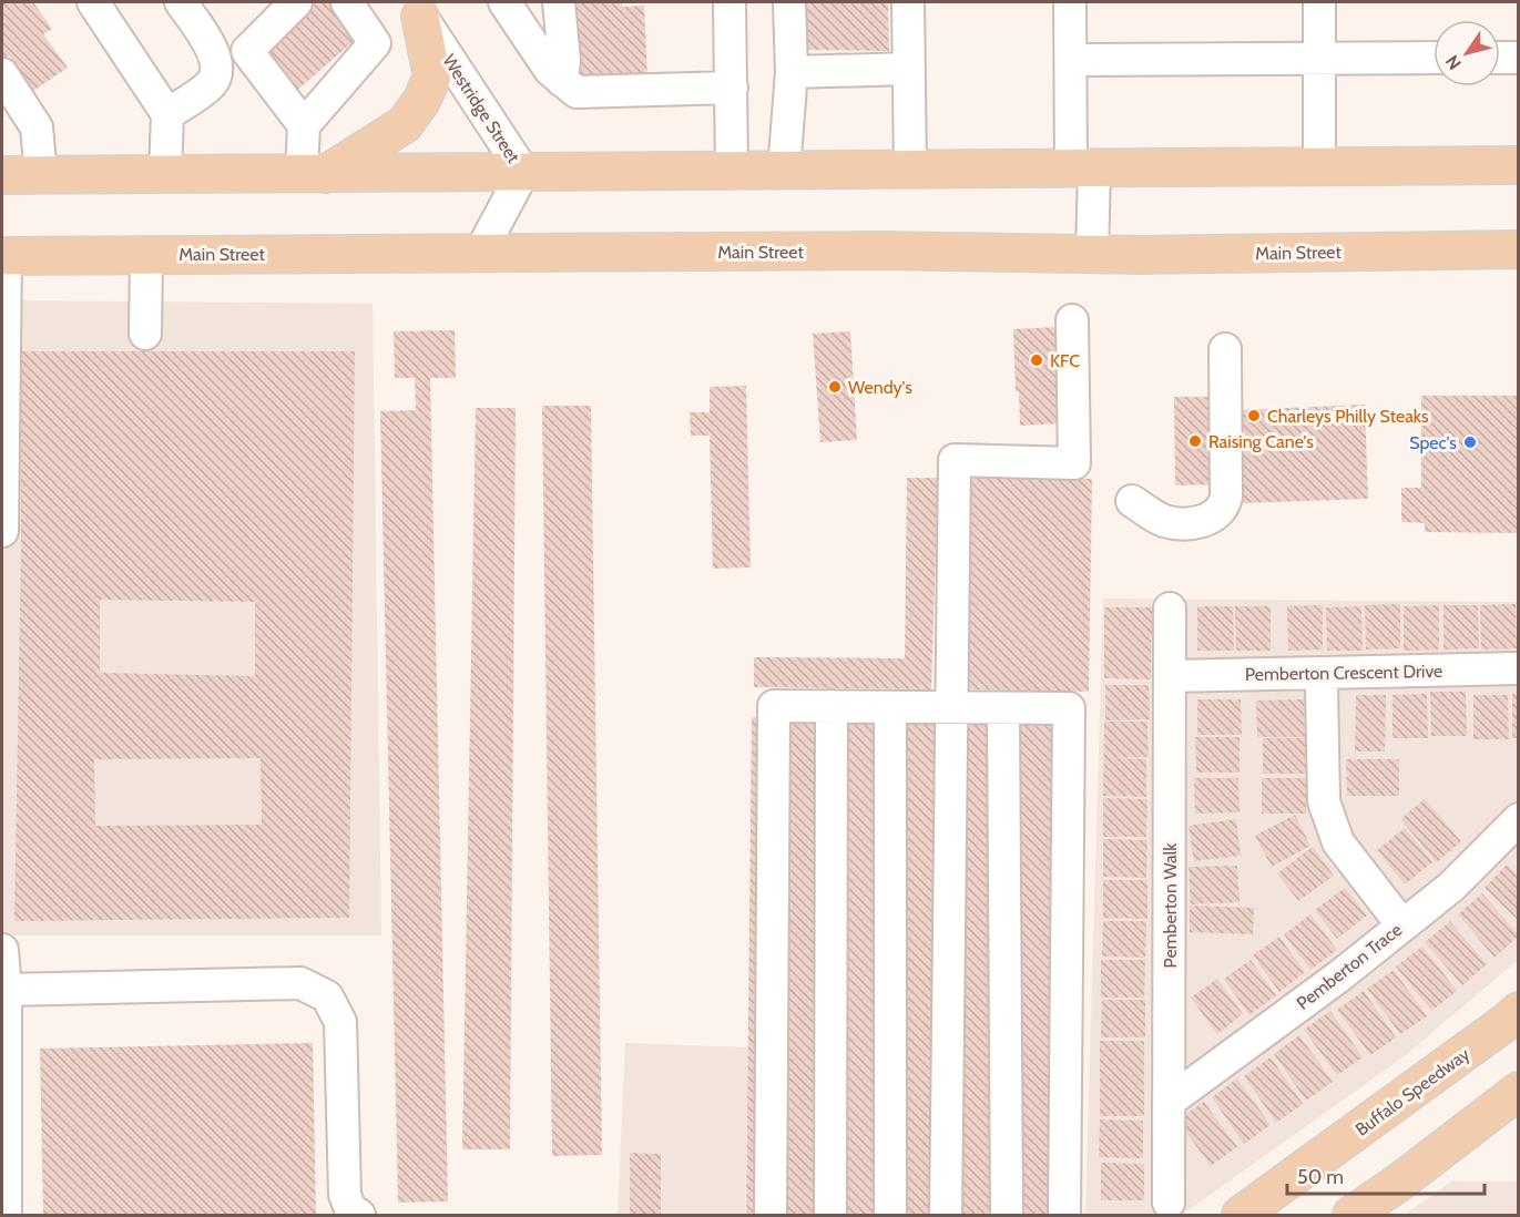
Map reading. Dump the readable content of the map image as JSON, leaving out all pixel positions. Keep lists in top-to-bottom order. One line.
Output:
{"streets":{"main road":["Main Street","Buffalo Speedway"],"street":["Westridge Street","Pemberton Crescent Drive","Pemberton Walk","Pemberton Trace"]},"crossings":[["Westridge Street","Main Street"],["Pemberton Crescent Drive","Pemberton Walk"],["Pemberton Walk","Pemberton Trace"]],"places":["KFC","Wendy's","Charleys Philly Steaks","Raising Cane's","Spec's"],"scale_bar":"50 m","north":"bottom left"}
